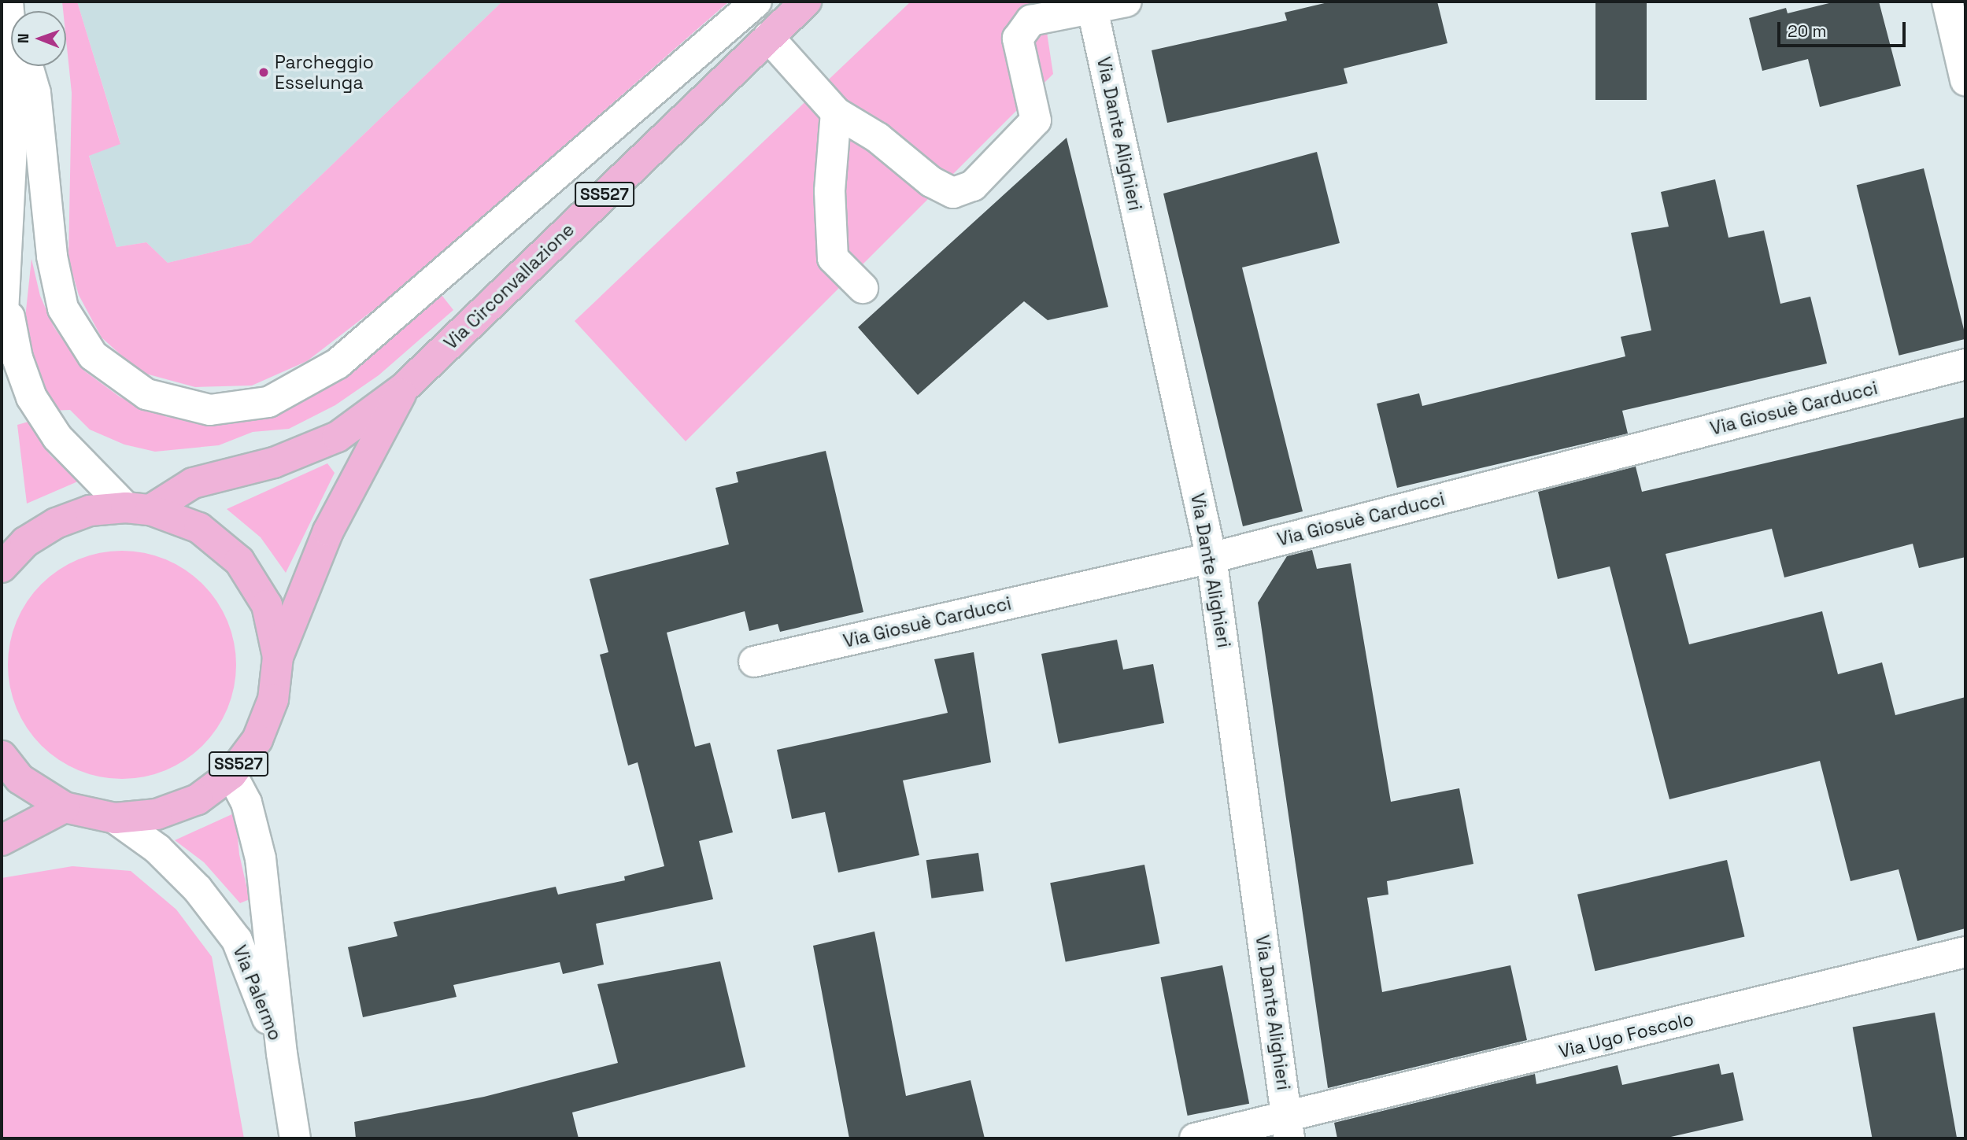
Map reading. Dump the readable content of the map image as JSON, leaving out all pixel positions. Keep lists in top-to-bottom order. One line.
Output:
{"streets":{"main road":["SS527","Via Circonvallazione"],"street":["Via Dante Alighieri","Via Giosuè Carducci","Via Palermo","Via Ugo Foscolo"]},"crossings":[["Via Dante Alighieri","Via Giosuè Carducci"],["Via Dante Alighieri","Via Ugo Foscolo"],["SS527","Via Circonvallazione"],["SS527","Via Palermo"]],"places":["Parcheggio Esselunga"],"scale_bar":"20 m","north":"left"}
